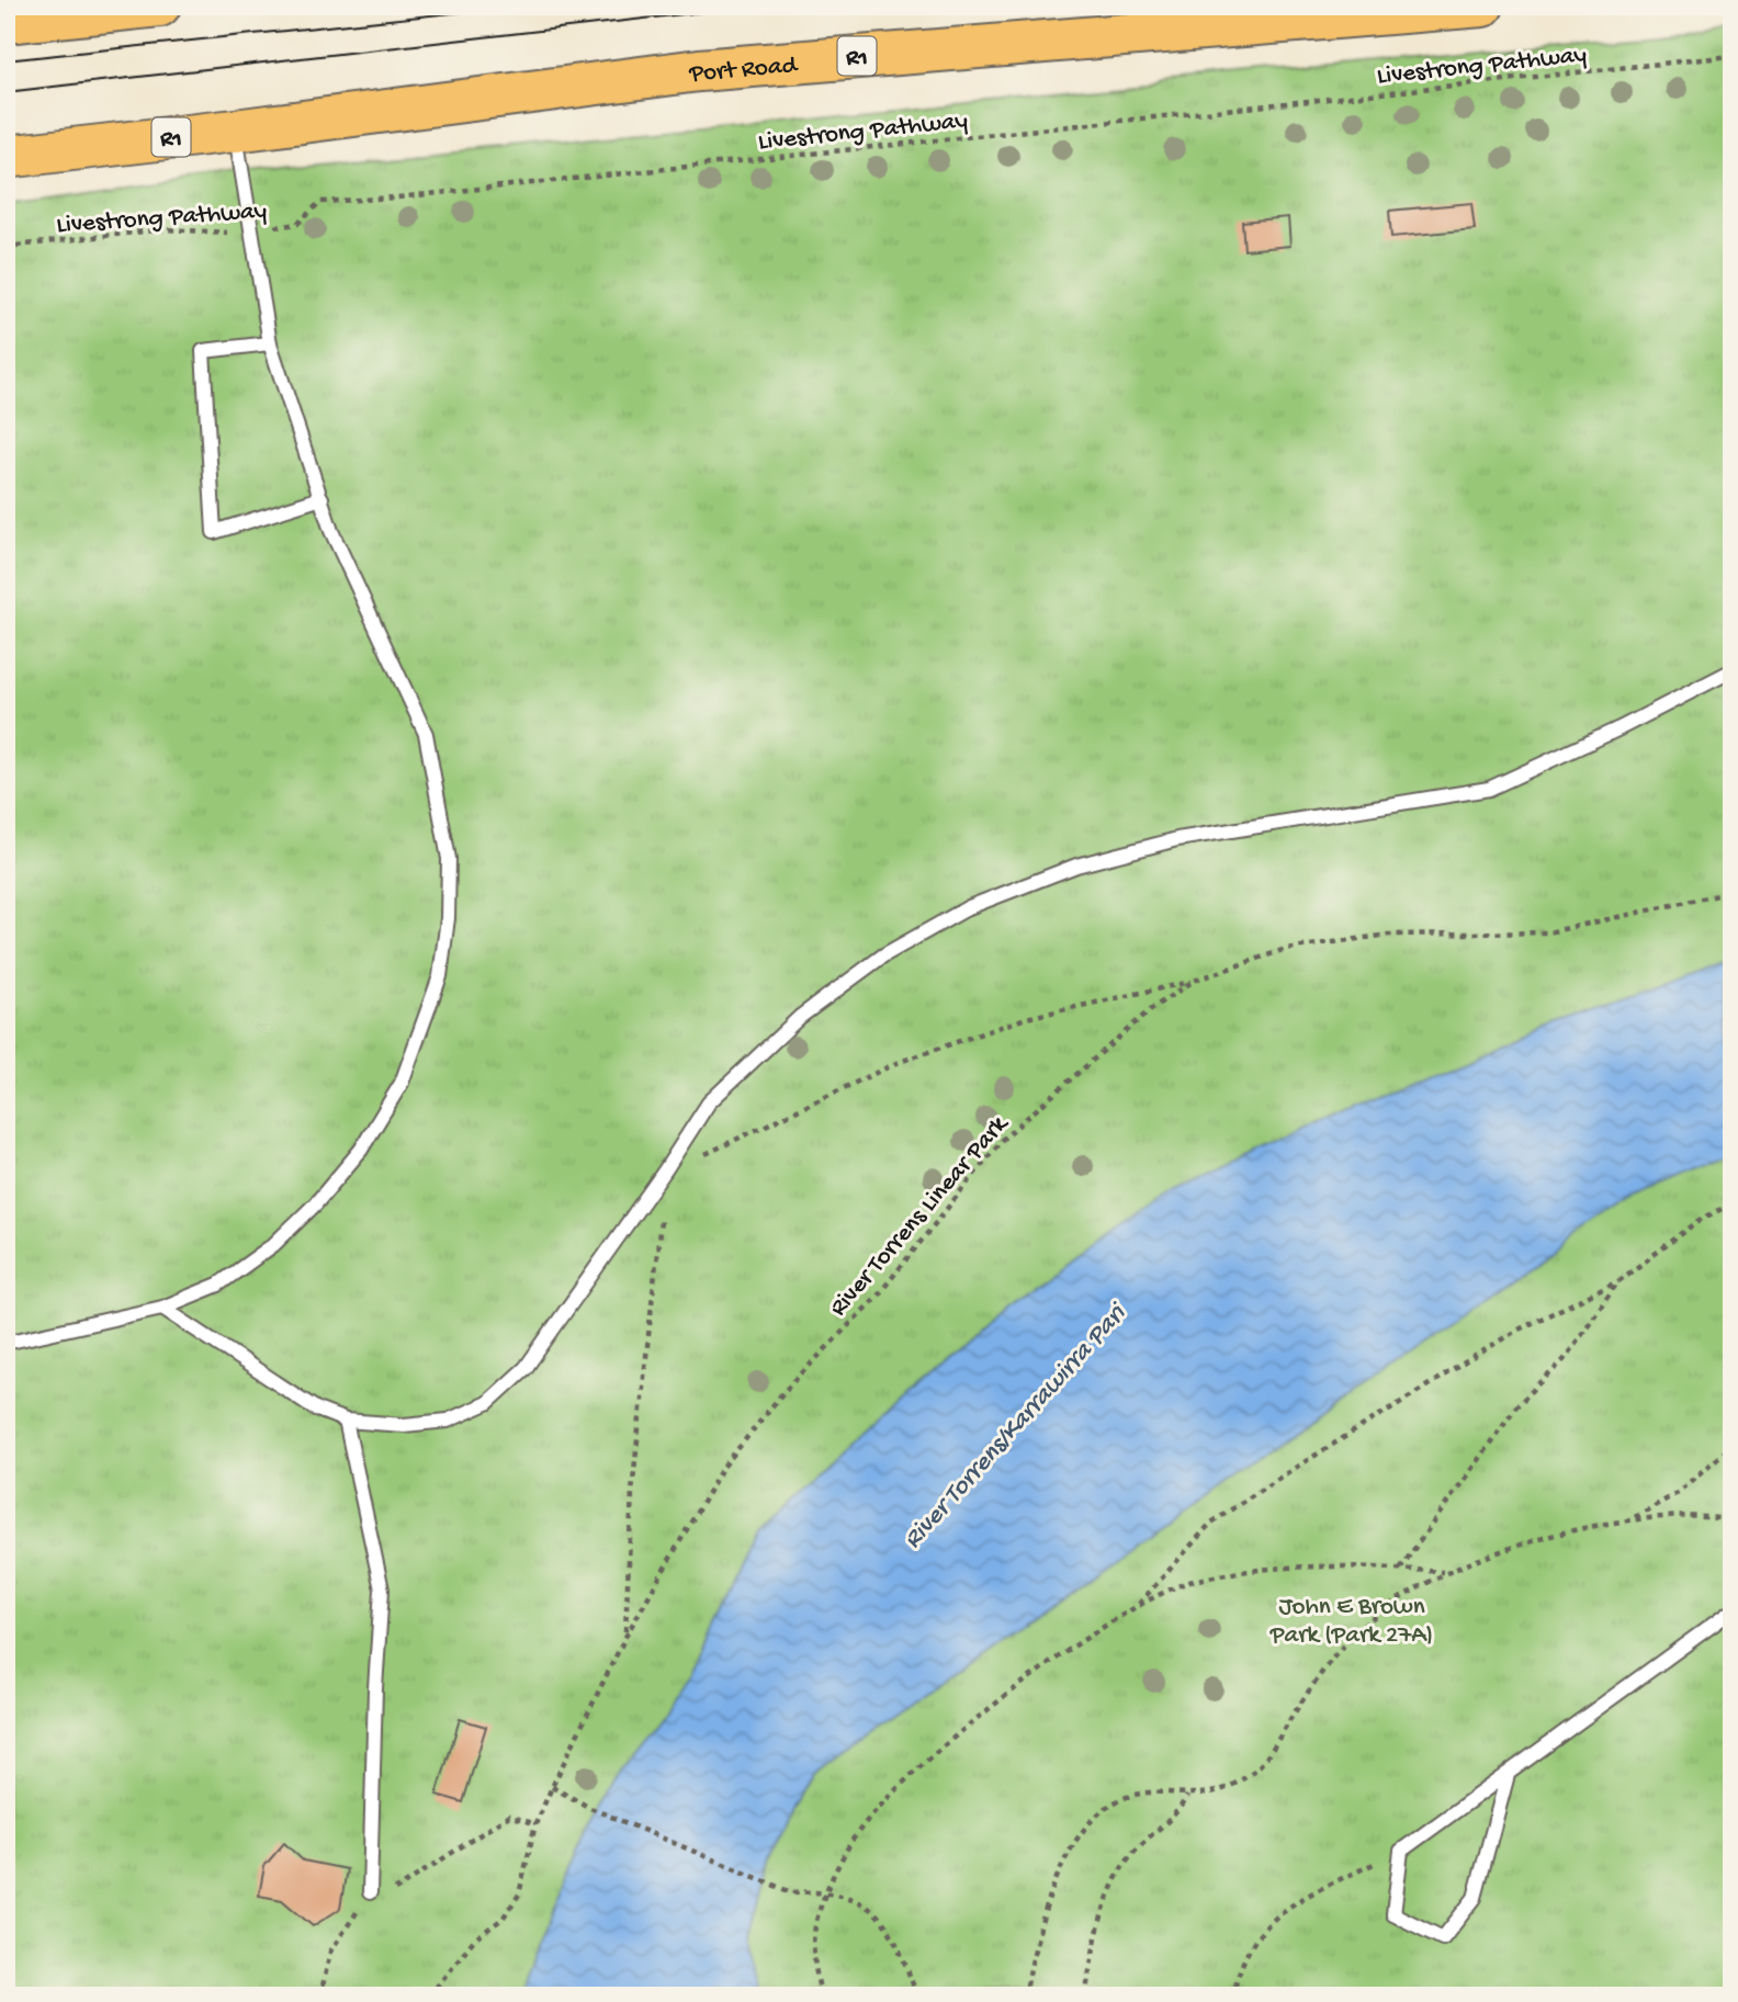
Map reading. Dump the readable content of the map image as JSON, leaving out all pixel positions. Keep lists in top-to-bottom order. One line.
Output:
{"streets":{"highway":["R1","Port Road"],"path":["Livestrong Pathway","River Torrens Linear Park"]},"water":["River Torrens/Karrawirra Pari"],"parks":["John E Brown Park (Park 27A)"]}
